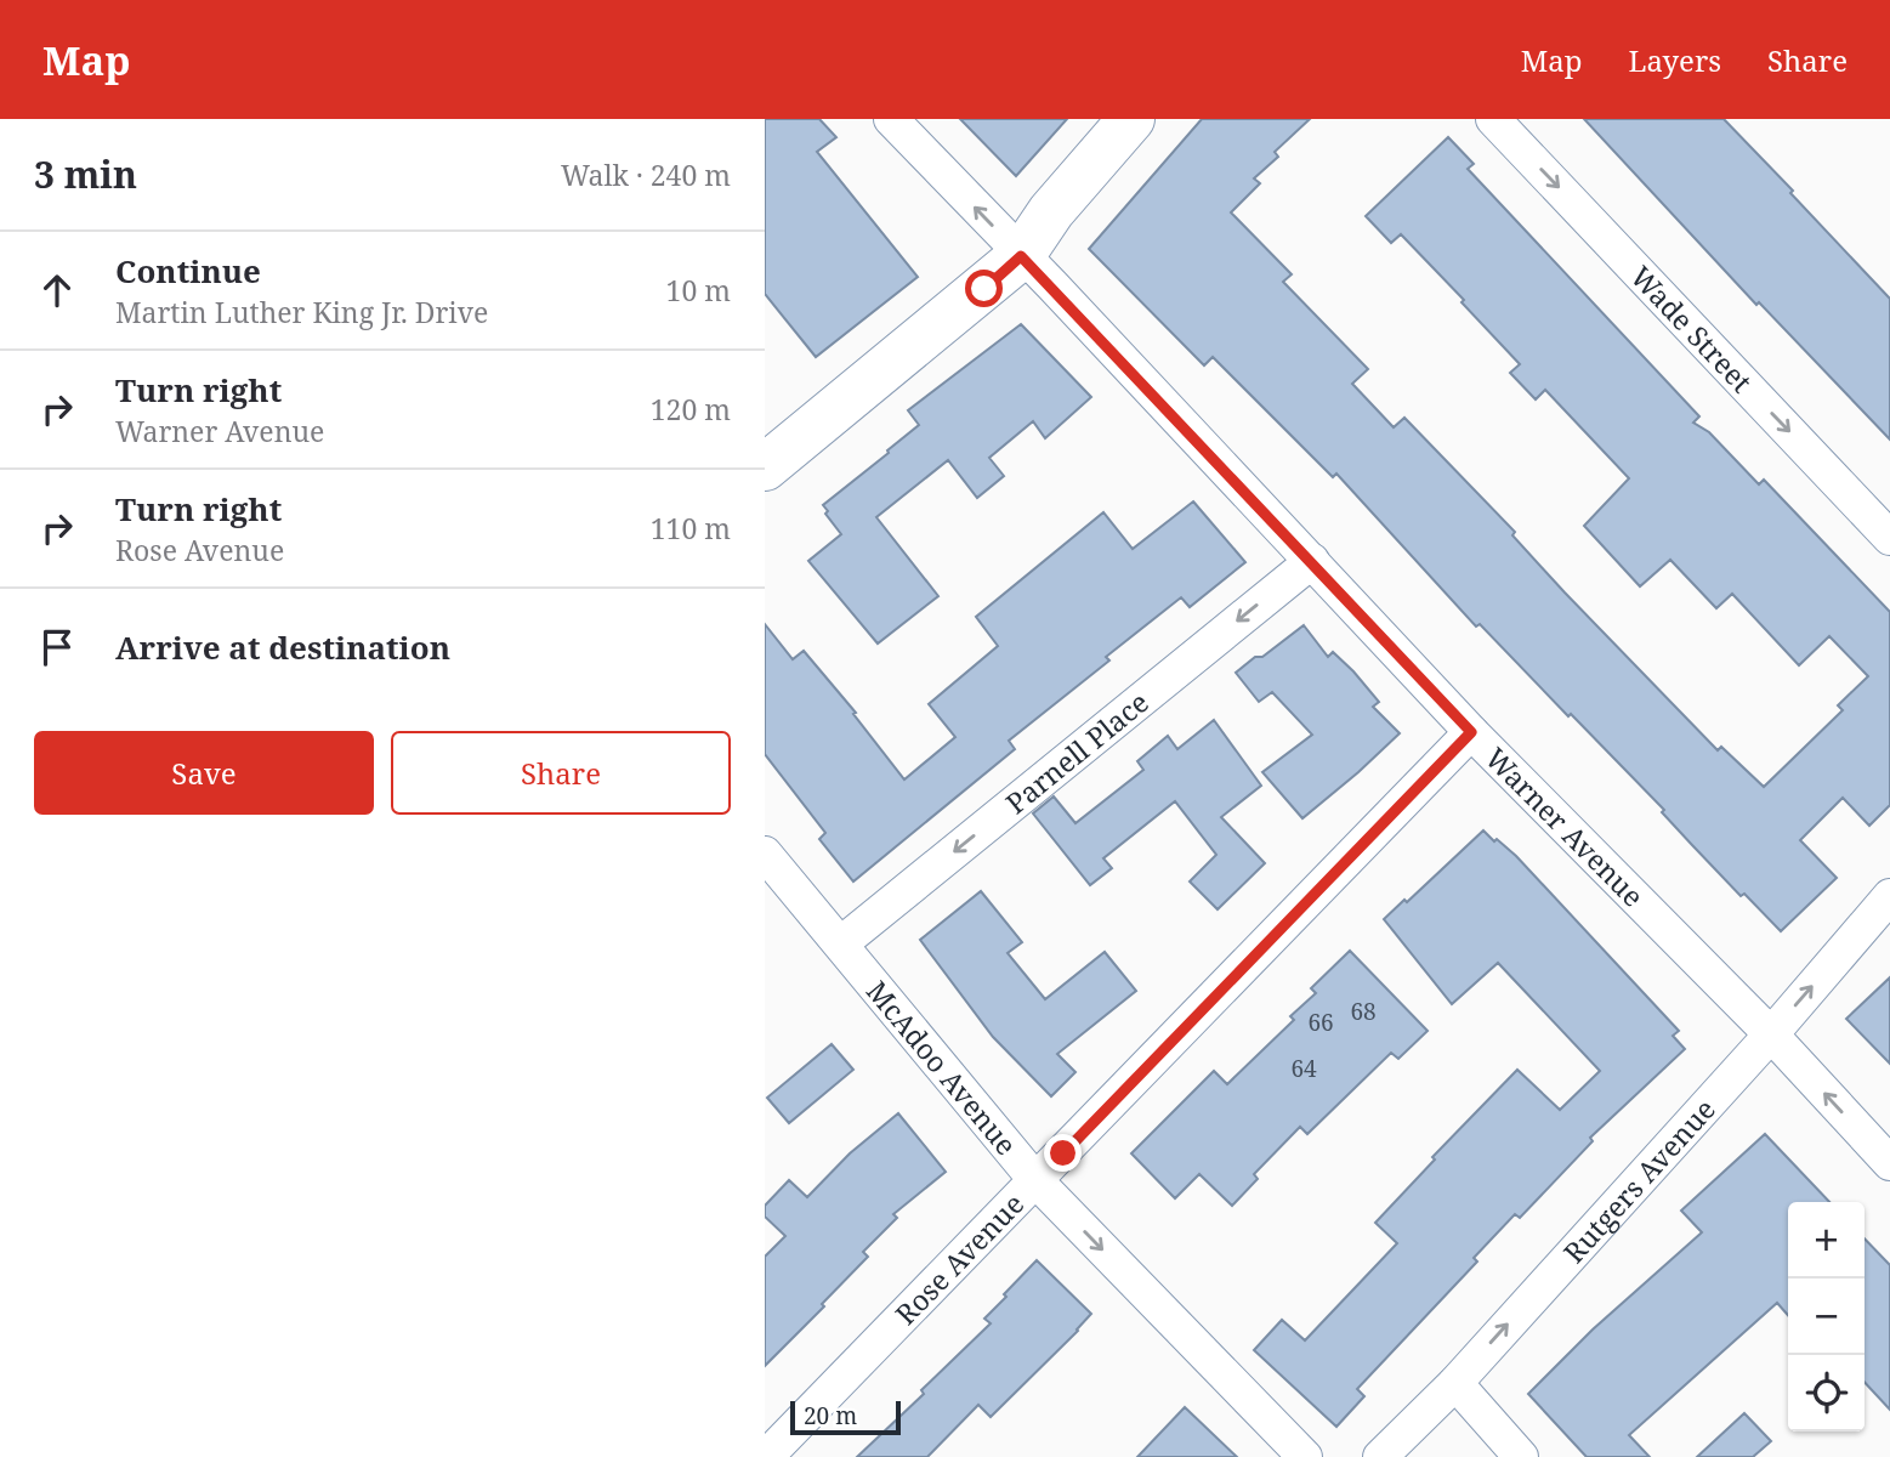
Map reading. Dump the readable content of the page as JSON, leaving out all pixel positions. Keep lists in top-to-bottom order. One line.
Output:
{"streets":{"street":["Wade Street","Parnell Place","Warner Avenue","McAdoo Avenue","Rutgers Avenue","Rose Avenue"]},"crossings":[["Parnell Place","Warner Avenue"],["Parnell Place","McAdoo Avenue"],["Warner Avenue","Rutgers Avenue"],["Warner Avenue","Rose Avenue"],["McAdoo Avenue","Rose Avenue"]],"one_way":["Wade Street","Parnell Place","McAdoo Avenue","Rutgers Avenue"],"house_numbers":["68","66","64"],"scale_bar":"20 m","page":{"header":"Map","nav":["Map","Layers","Share"],"heading":["3 min","Walk · 240 m"],"list":[["Continue","Martin Luther King Jr. Drive","10 m"],["Turn right","Warner Avenue","120 m"],["Turn right","Rose Avenue","110 m"],"Arrive at destination"],"buttons":["Save","Share"],"map_buttons":["+","−"],"scale":"20 m"}}
